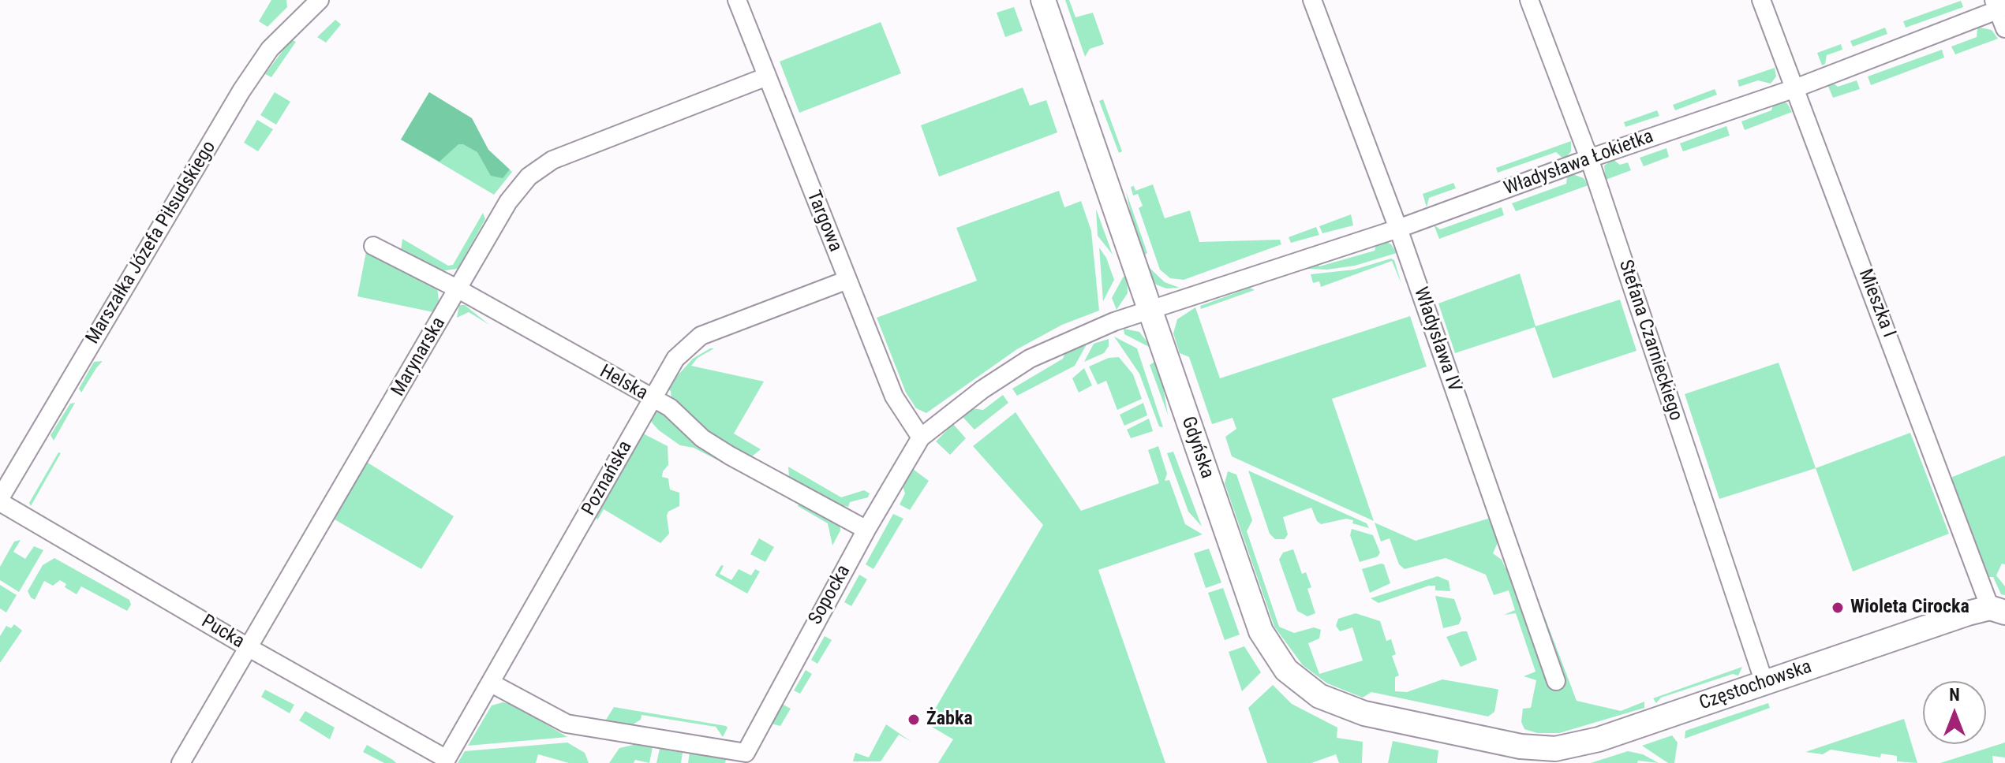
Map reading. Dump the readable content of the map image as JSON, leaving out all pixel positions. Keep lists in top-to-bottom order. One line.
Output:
{"streets":{"street":["Władysława Łokietka","Targowa","Marszałka Józefa Piłsudskiego","Mieszka I","Władysława IV","Stefana Czarnieckiego","Marynarska","Helska","Gdyńska","Poznańska","Sopocka","Pucka","Częstochowska"]},"crossings":[["Władysława Łokietka","Mieszka I"],["Władysława Łokietka","Władysława IV"],["Władysława Łokietka","Stefana Czarnieckiego"],["Władysława Łokietka","Gdyńska"],["Władysława Łokietka","Sopocka"],["Targowa","Marynarska"],["Targowa","Poznańska"],["Targowa","Sopocka"],["Marszałka Józefa Piłsudskiego","Pucka"],["Mieszka I","Częstochowska"],["Stefana Czarnieckiego","Częstochowska"],["Marynarska","Helska"],["Marynarska","Pucka"],["Helska","Poznańska"],["Helska","Sopocka"],["Gdyńska","Sopocka"],["Gdyńska","Częstochowska"],["Poznańska","Sopocka"],["Poznańska","Pucka"]],"places":["Wioleta Cirocka","Żabka"],"north":"top"}
